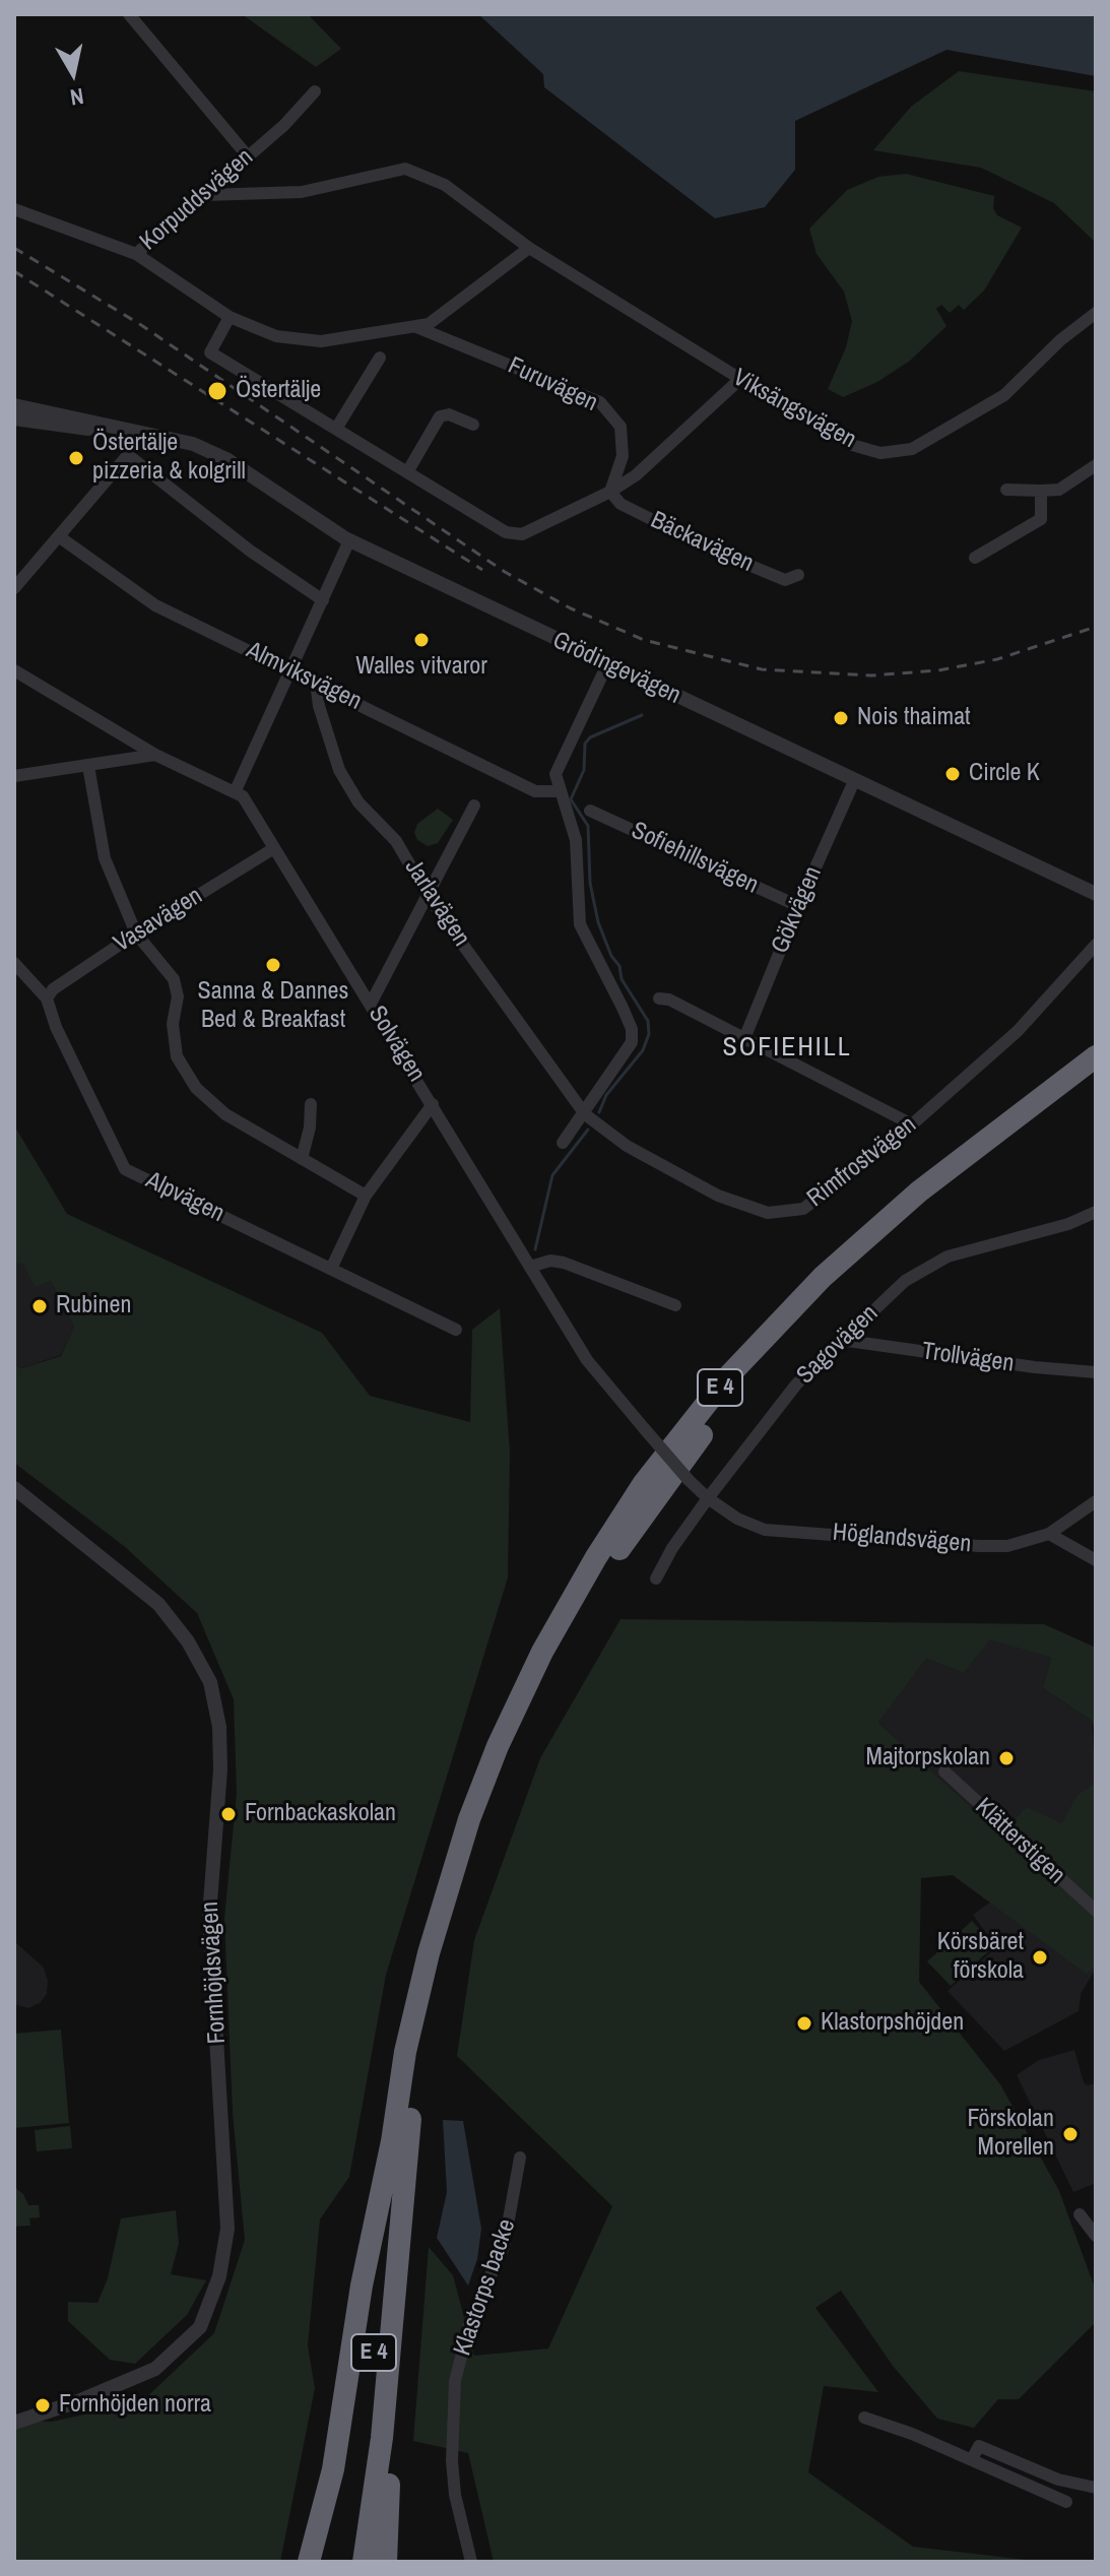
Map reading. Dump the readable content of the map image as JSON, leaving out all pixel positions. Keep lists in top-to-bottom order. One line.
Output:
{"streets":{"highway":["E 4"],"street":["Korpuddsvägen","Furuvägen","Viksängsvägen","Bäckavägen","Grödingevägen","Almviksvägen","Sofiehillsvägen","Jarlavägen","Gökvägen","Vasavägen","Solvägen","Rimfrostvägen","Alpvägen","Sagovägen","Trollvägen","Höglandsvägen","Klätterstigen","Fornhöjdsvägen","Klastorps backe"]},"crossings":[["Korpuddsvägen","Viksängsvägen"],["Furuvägen","Bäckavägen"],["Grödingevägen","Gökvägen"],["Almviksvägen","Jarlavägen"],["Sofiehillsvägen","Gökvägen"],["Jarlavägen","Rimfrostvägen"],["Vasavägen","Solvägen"],["Vasavägen","Alpvägen"],["Solvägen","Sagovägen"],["Solvägen","Höglandsvägen"],["Sagovägen","Trollvägen"],["Sagovägen","Höglandsvägen"]],"districts":["SOFIEHILL"],"places":["Östertälje","Östertälje pizzeria & kolgrill","Walles vitvaror","Nois thaimat","Circle K","Sanna & Dannes Bed & Breakfast","Rubinen","Majtorpskolan","Fornbackaskolan","Körsbäret förskola","Klastorpshöjden","Förskolan Morellen","Fornhöjden norra"],"north":"bottom"}
